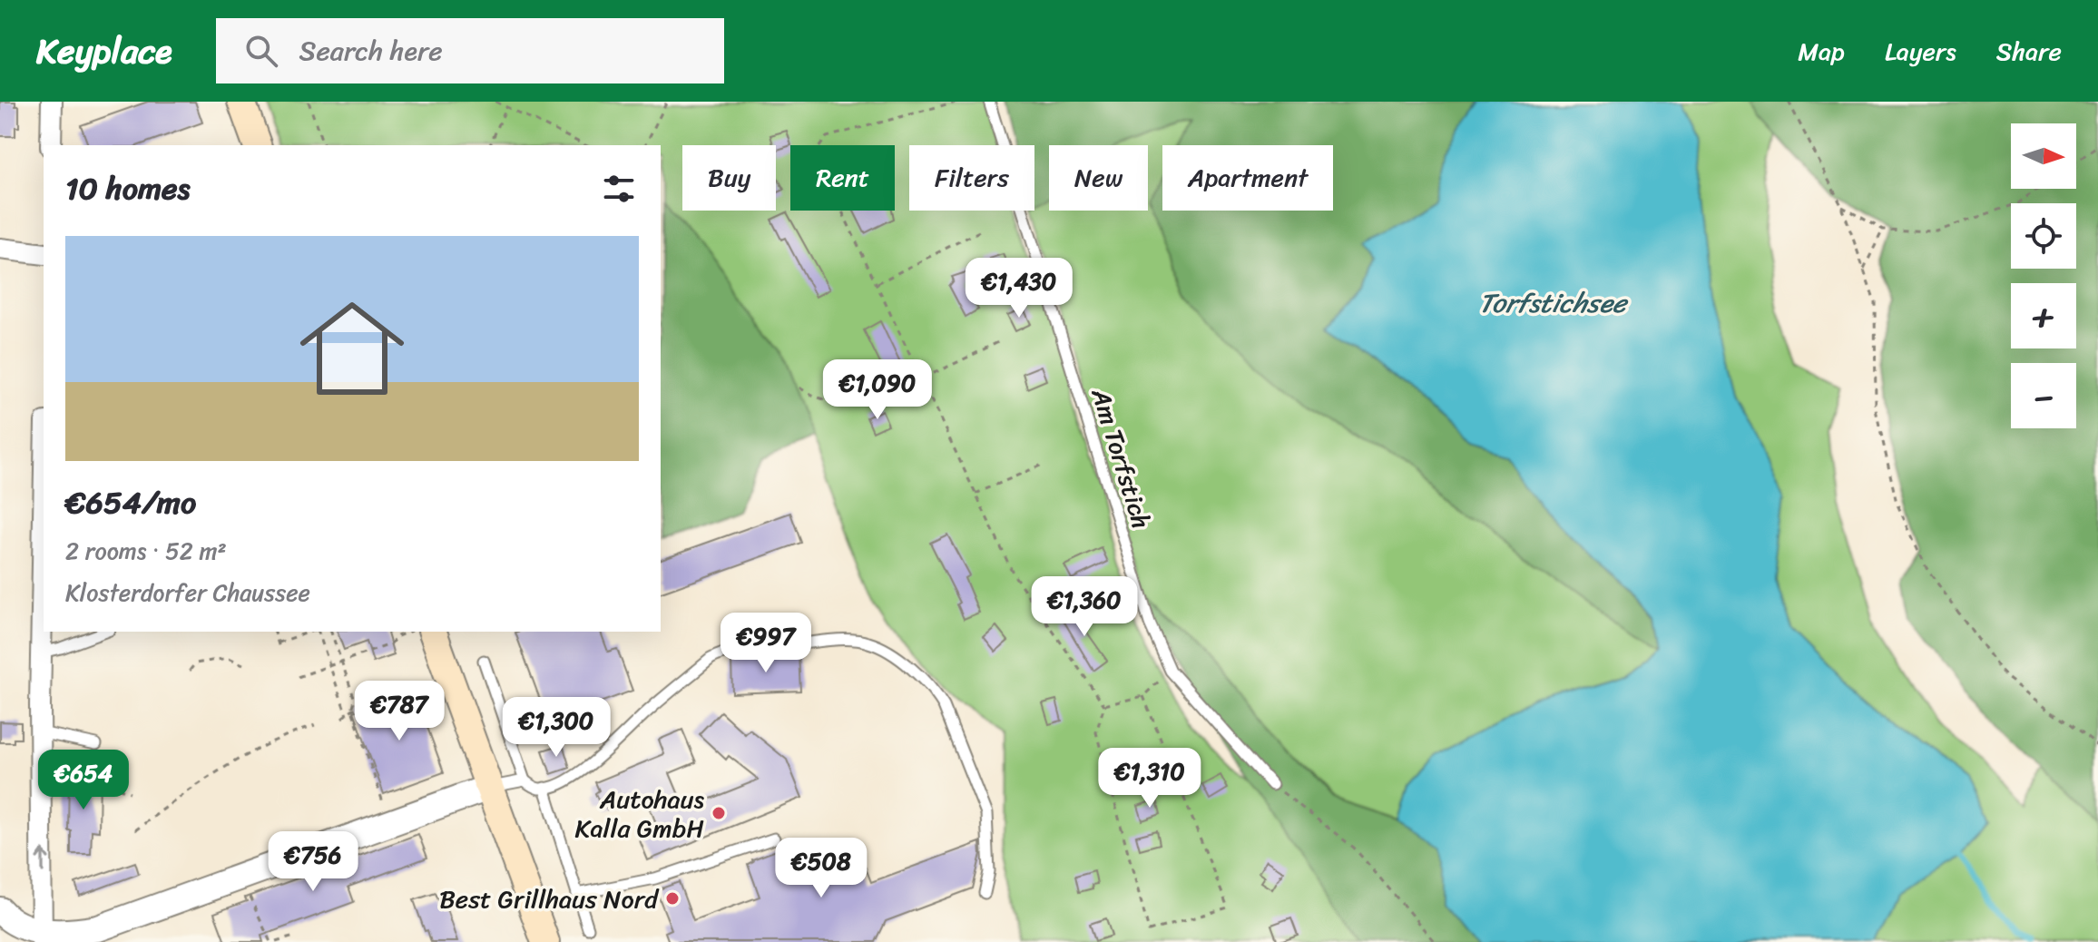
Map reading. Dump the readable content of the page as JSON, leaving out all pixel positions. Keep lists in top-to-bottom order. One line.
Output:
{"streets":{"lane":["Am Torfstich"]},"water":["Torfstichsee"],"places":["Autohaus Kalla GmbH","Best Grillhaus Nord"],"north":"right","page":{"header":"Keyplace","search":"Search here","nav":["Map","Layers","Share"],"map_buttons":["+","−"],"chip":["Buy","Rent","Filters","New","Apartment"],"heading":"10 homes","list":[{"name":"€654/mo","note":"2 rooms · 52 m² · Klosterdorfer Chaussee"}],"price":["€1,430","€1,090","€1,360","€997","€787","€1,300","€1,310","€654","€756","€508"]}}
